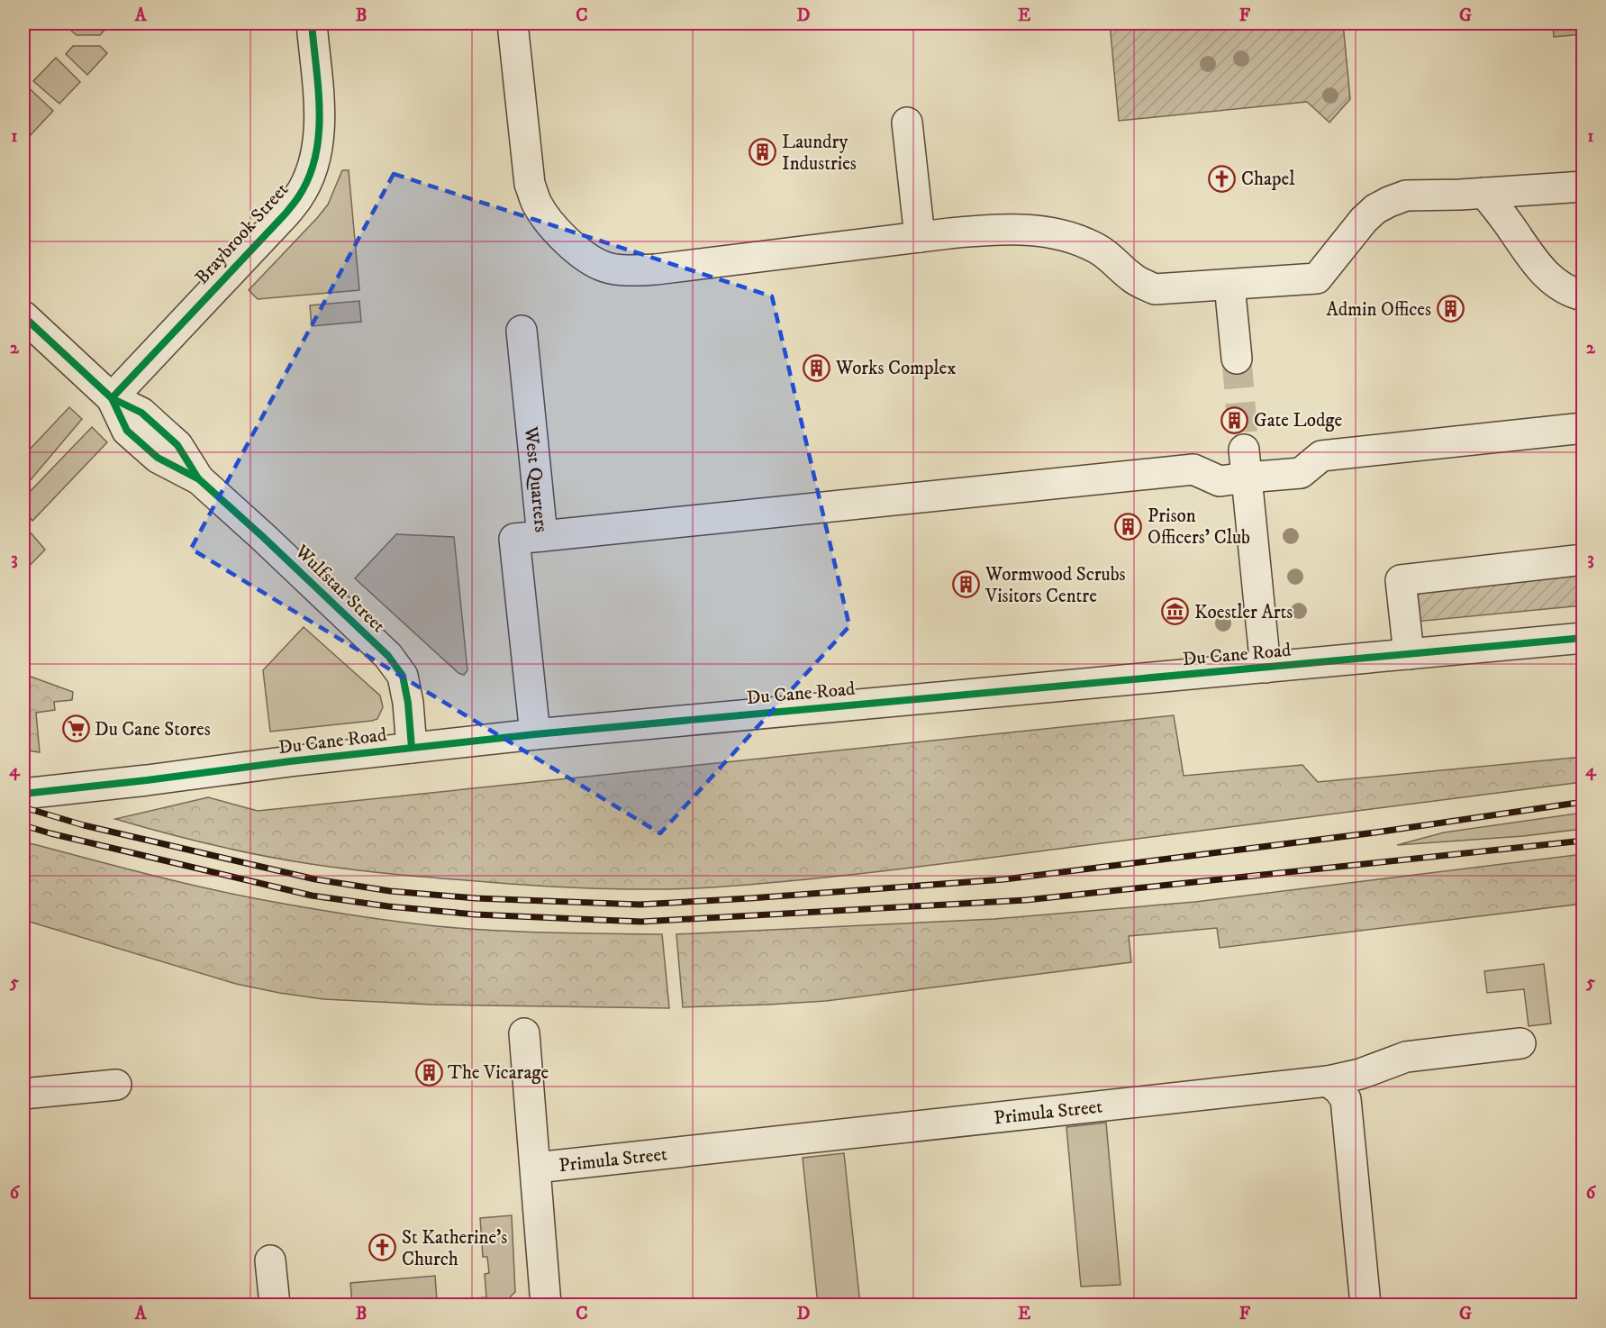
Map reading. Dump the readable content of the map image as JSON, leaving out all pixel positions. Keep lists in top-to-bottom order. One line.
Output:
{"streets":{"street":["Braybrook Street","West Quarters","Wulfstan Street","Du Cane Road","Primula Street"]},"crossings":[["Braybrook Street","Wulfstan Street"],["West Quarters","Du Cane Road"],["Wulfstan Street","Du Cane Road"]],"places":{"building":["Laundry Industries","Admin Offices","Works Complex","Gate Lodge","Prison Officers' Club","Wormwood Scrubs Visitors Centre","The Vicarage"],"church":["Chapel","St Katherine's Church"],"museum":["Koestler Arts"],"supermarket":["Du Cane Stores"]},"grid":{"columns":["A","B","C","D","E","F","G"],"rows":["1","2","3","4","5","6"]}}
